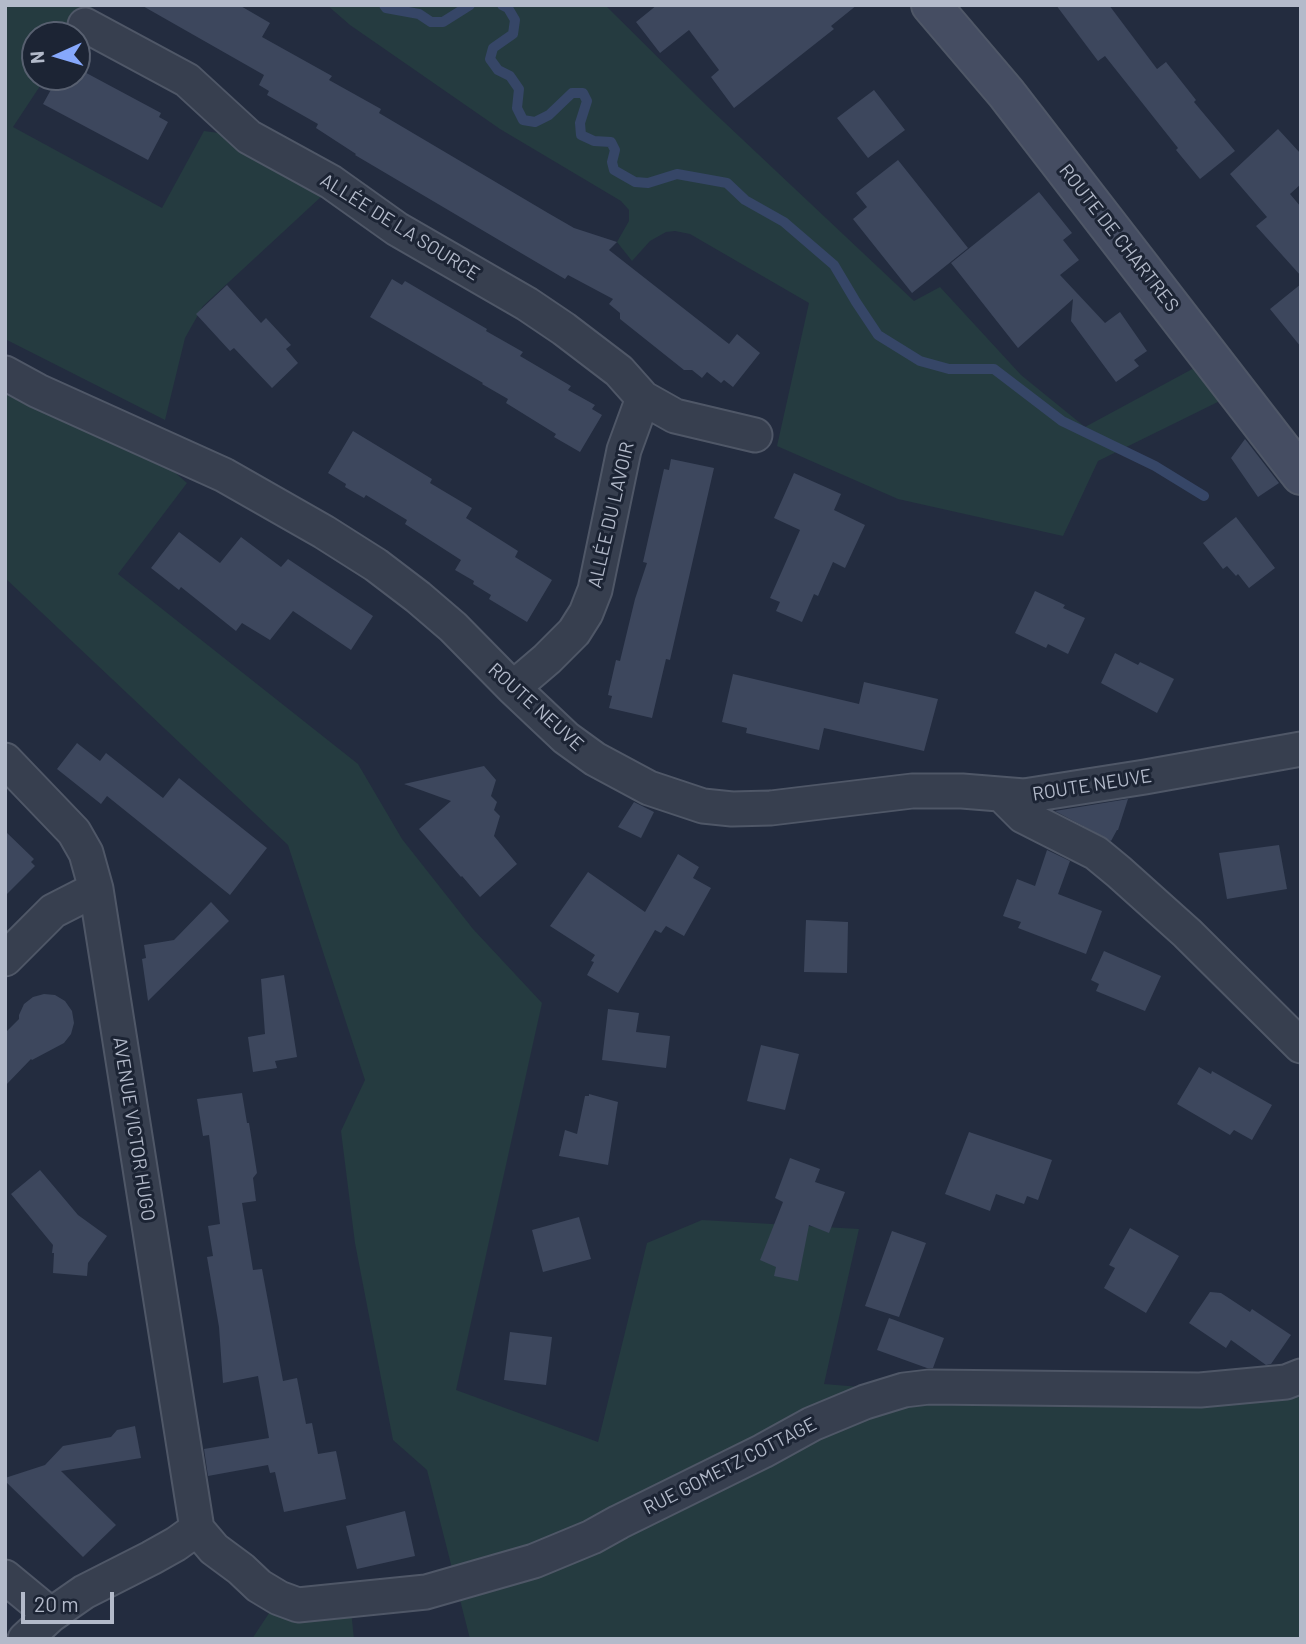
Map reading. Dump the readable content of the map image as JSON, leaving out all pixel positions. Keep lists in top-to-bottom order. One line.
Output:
{"streets":{"main road":["ROUTE DE CHARTRES"],"street":["ALLÉE DE LA SOURCE","ALLÉE DU LAVOIR","ROUTE NEUVE","AVENUE VICTOR HUGO","RUE GOMETZ COTTAGE"]},"crossings":[["ALLÉE DE LA SOURCE","ALLÉE DU LAVOIR"],["ALLÉE DU LAVOIR","ROUTE NEUVE"],["AVENUE VICTOR HUGO","RUE GOMETZ COTTAGE"]],"scale_bar":"20 m","north":"left"}
